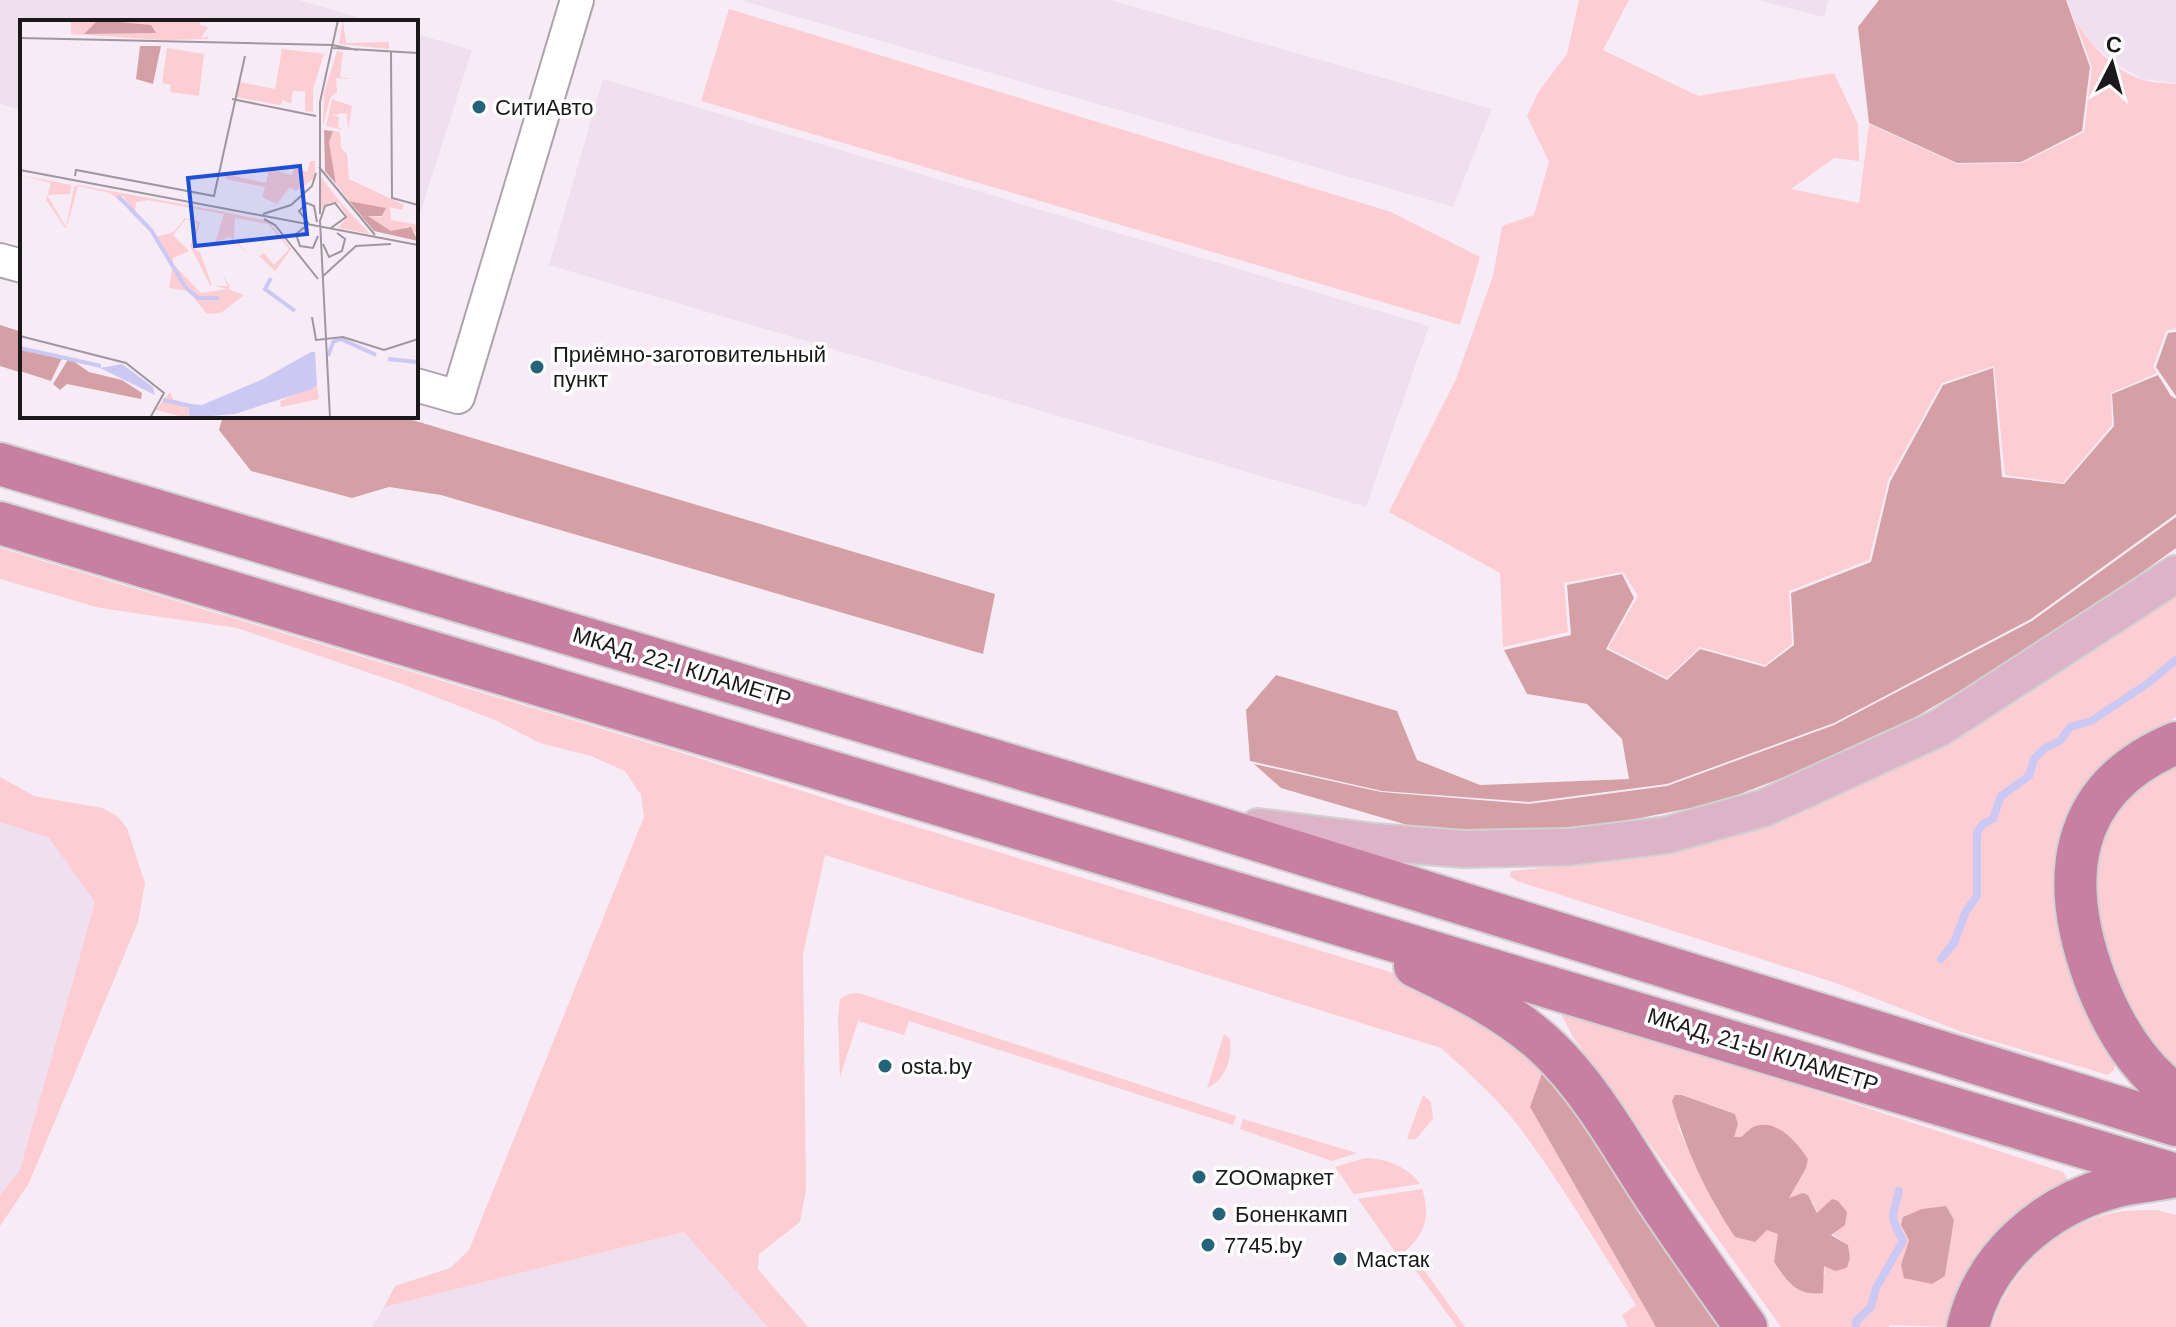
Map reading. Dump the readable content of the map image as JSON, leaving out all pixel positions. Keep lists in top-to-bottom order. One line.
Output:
{"streets":{"highway":["МКАД, 22-І КІЛАМЕТР","МКАД, 21-Ы КІЛАМЕТР"]},"places":["СитиАвто","Приёмно-заготовительный пункт","osta.by","ZOOмаркет","Боненкамп","7745.by","Мастак"],"north":"top"}
